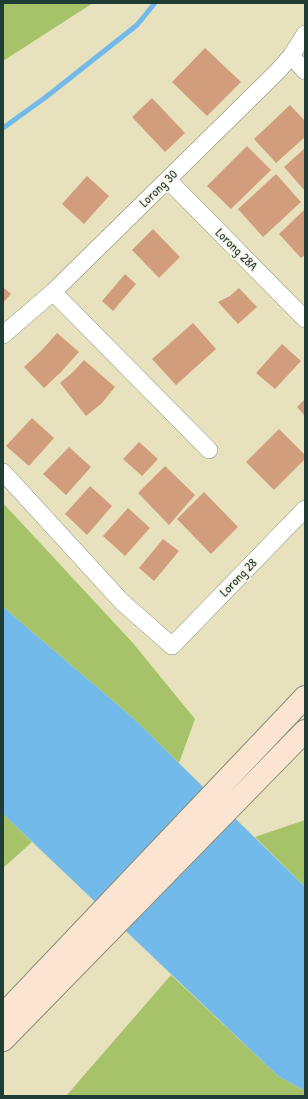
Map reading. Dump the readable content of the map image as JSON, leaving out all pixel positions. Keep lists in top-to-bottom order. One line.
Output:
{"streets":{"street":["Lorong 30","Lorong 28A","Lorong 28"]},"crossings":[["Lorong 30","Lorong 28A"]]}
